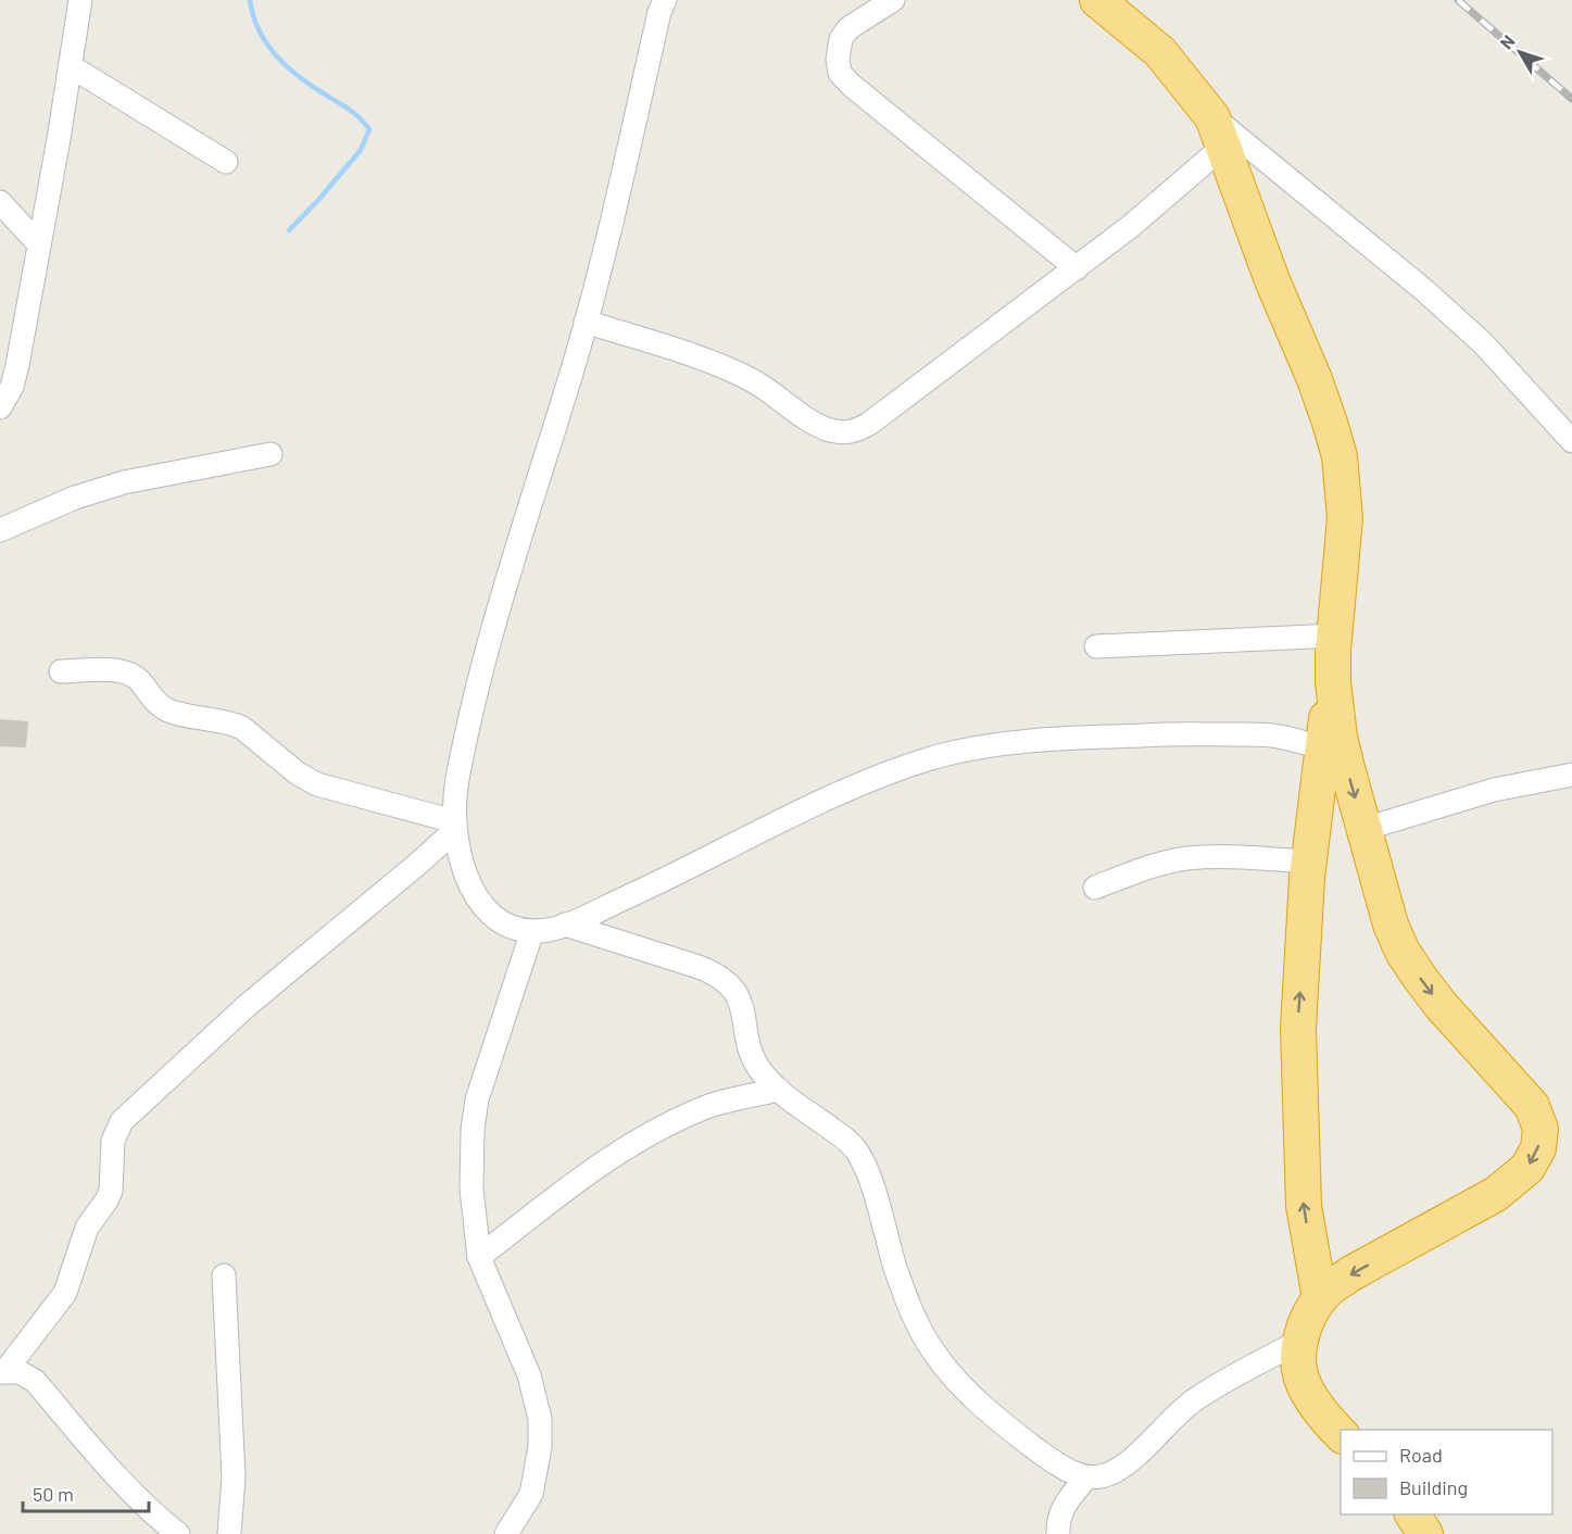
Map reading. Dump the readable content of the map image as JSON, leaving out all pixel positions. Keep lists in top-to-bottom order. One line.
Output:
{"legend":["Road","Building"],"scale_bar":"50 m","north":"top left"}
